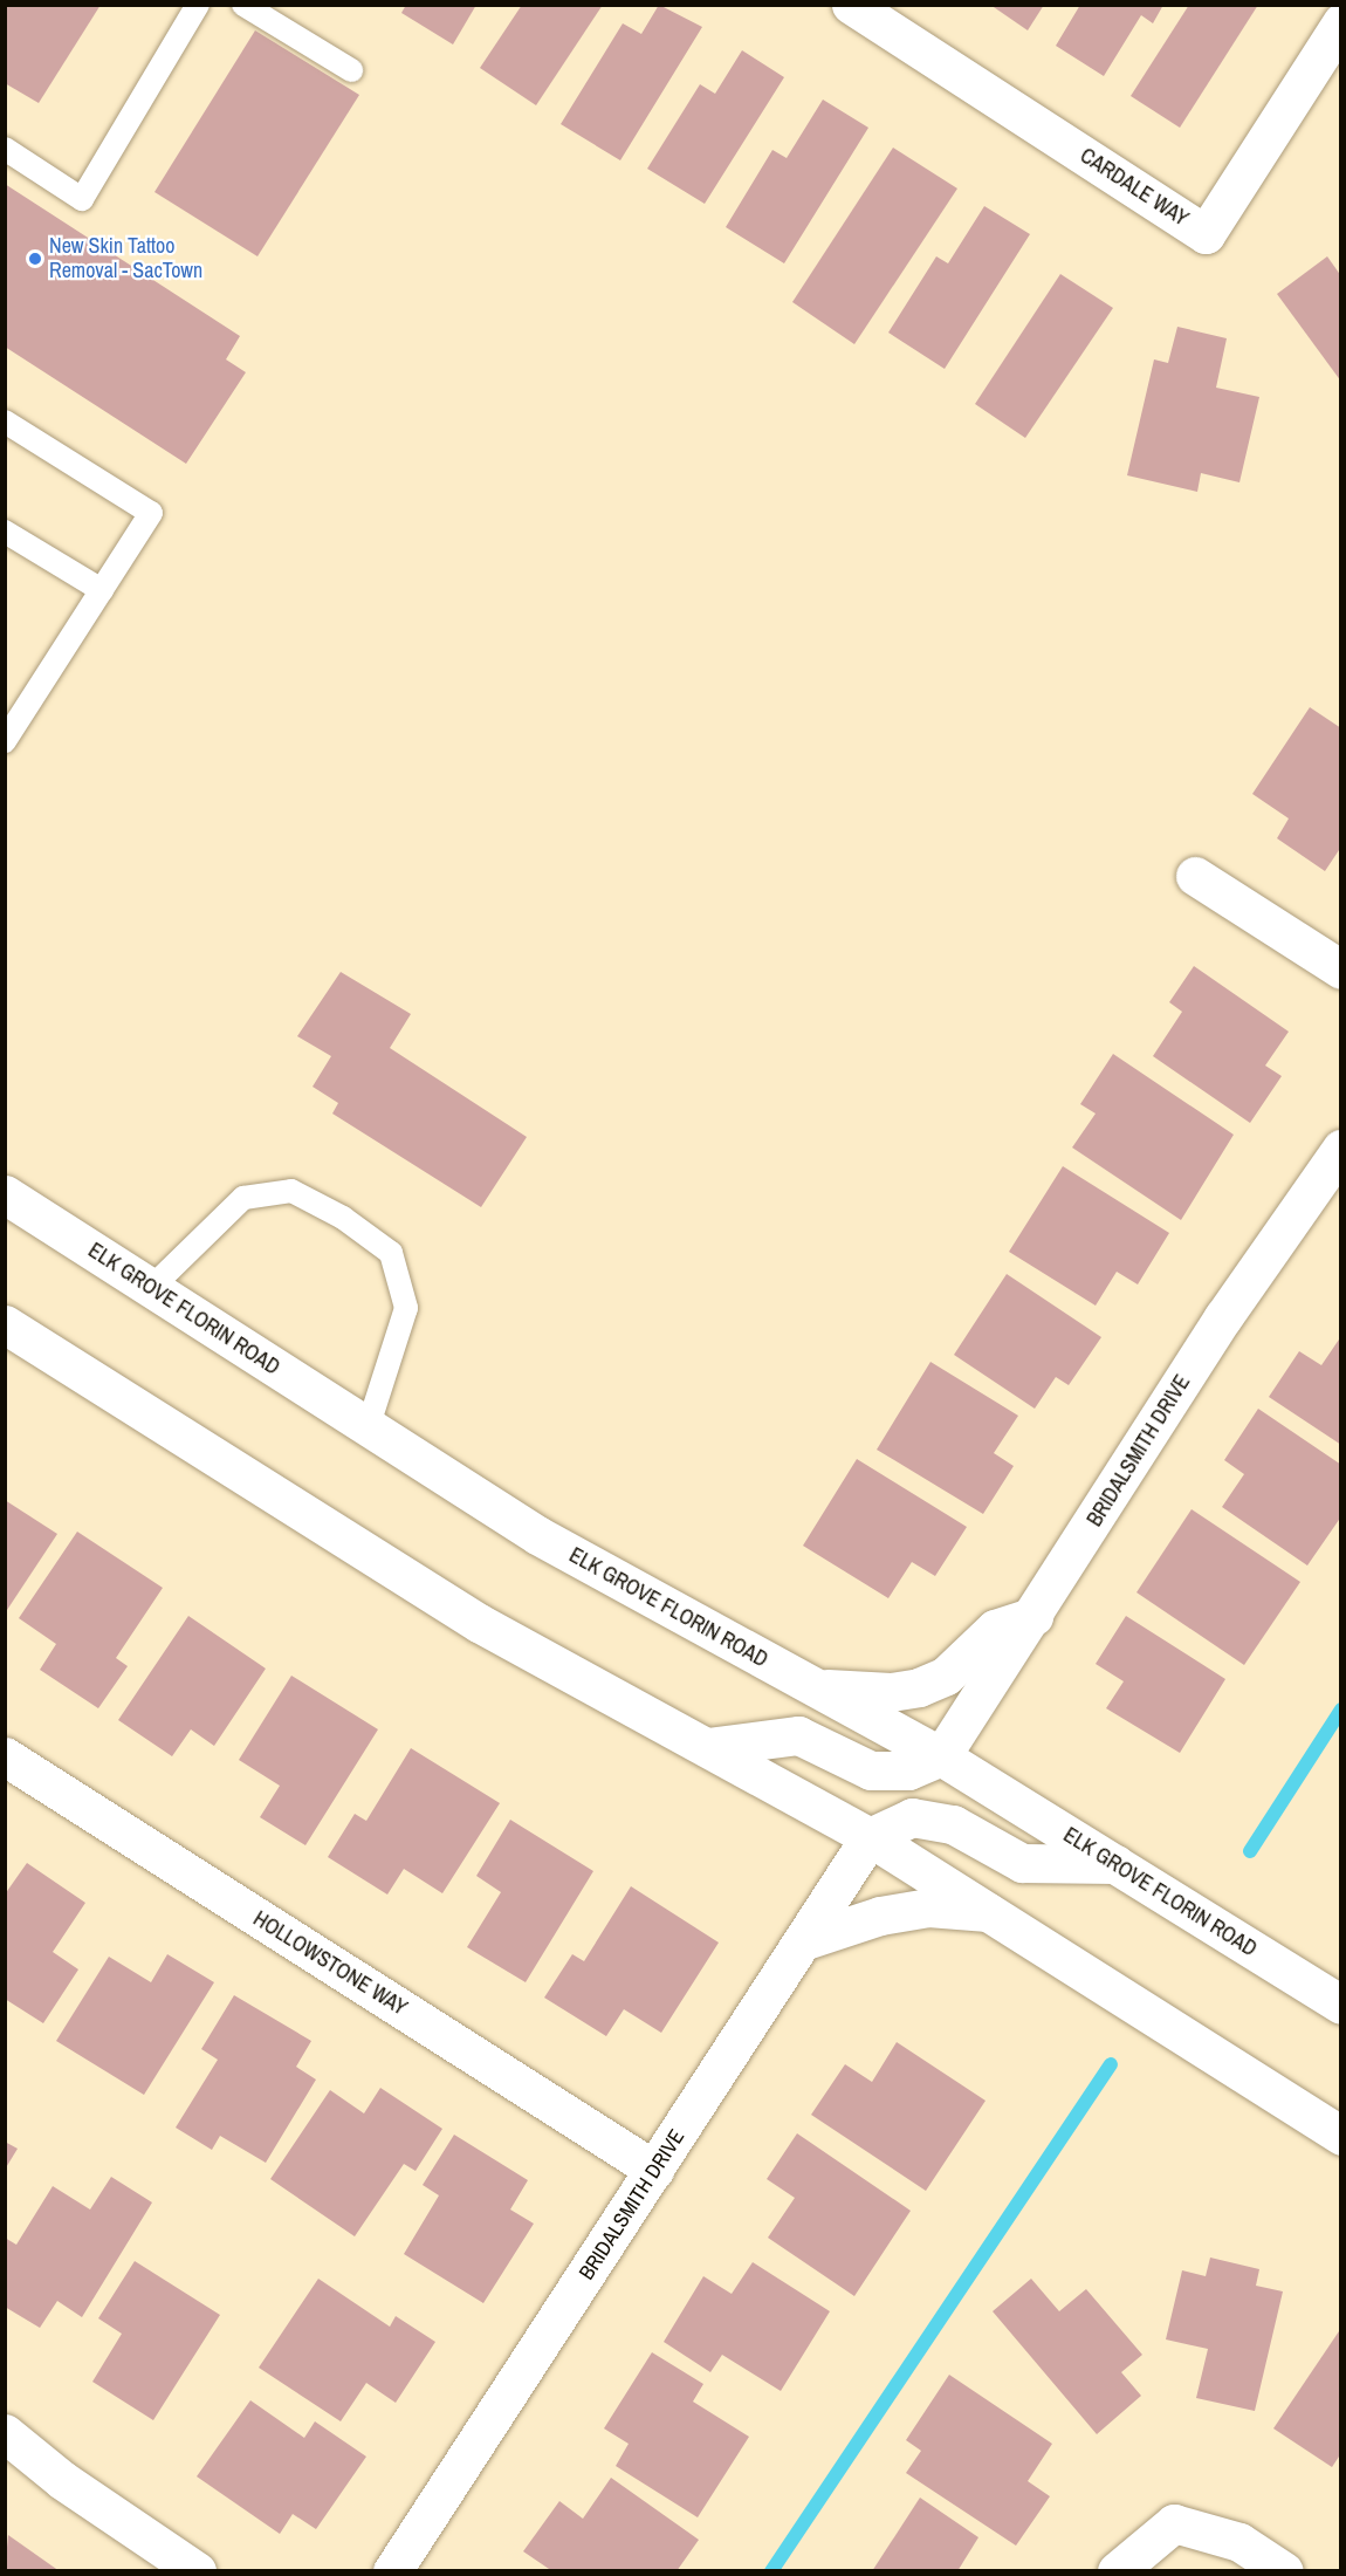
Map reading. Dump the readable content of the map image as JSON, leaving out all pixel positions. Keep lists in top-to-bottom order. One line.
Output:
{"streets":{"main road":["CARDALE WAY","ELK GROVE FLORIN ROAD","BRIDALSMITH DRIVE","HOLLOWSTONE WAY"]},"crossings":[["ELK GROVE FLORIN ROAD","BRIDALSMITH DRIVE"],["BRIDALSMITH DRIVE","HOLLOWSTONE WAY"]],"places":["New Skin Tattoo Removal - SacTown"]}
